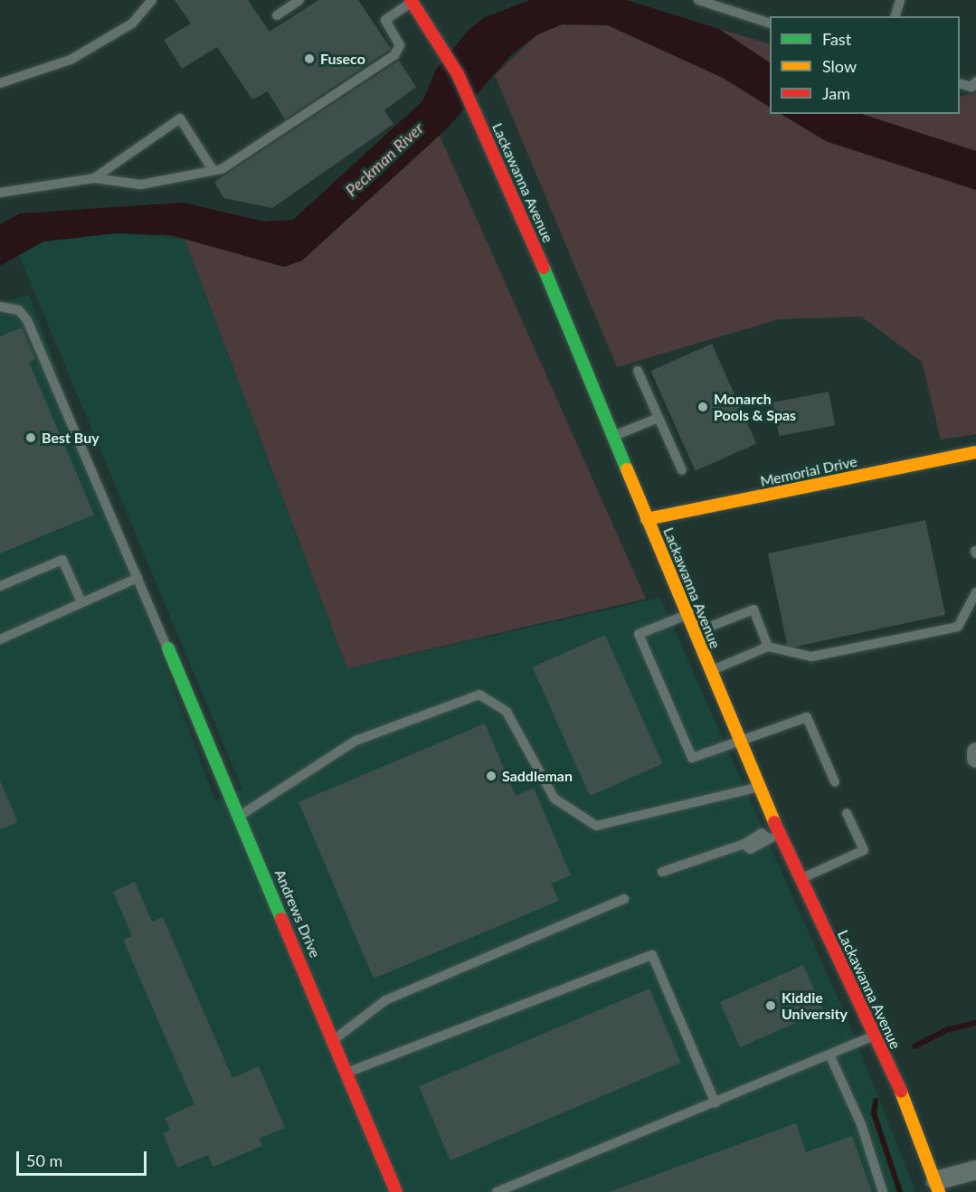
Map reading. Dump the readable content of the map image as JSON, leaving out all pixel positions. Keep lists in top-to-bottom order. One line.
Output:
{"streets":{"street":["Lackawanna Avenue","Memorial Drive","Andrews Drive"]},"crossings":[["Lackawanna Avenue","Memorial Drive"]],"water":["Peckman River"],"places":["Fuseco","Monarch Pools & Spas","Best Buy","Saddleman","Kiddie University"],"legend":["Fast","Slow","Jam"],"scale_bar":"50 m"}
